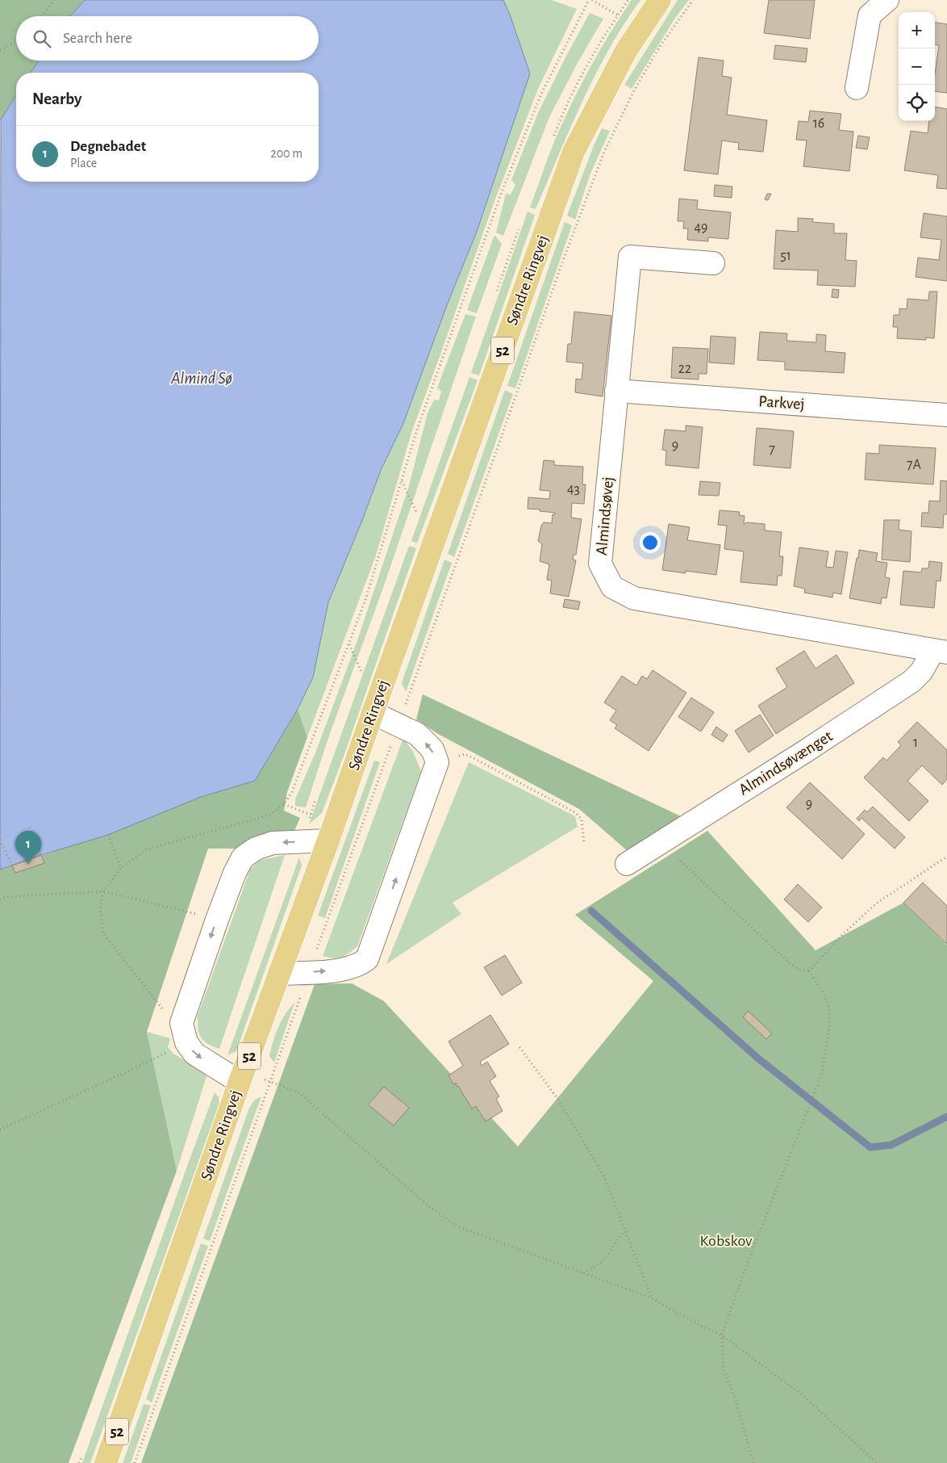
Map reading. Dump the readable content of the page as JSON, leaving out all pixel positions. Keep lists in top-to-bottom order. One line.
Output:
{"streets":{"main road":["Søndre Ringvej","52"],"street":["Parkvej","Almindsøvej","Almindsøvænget"]},"crossings":[["Parkvej","Almindsøvej"],["Almindsøvej","Almindsøvænget"]],"water":["Almind Sø"],"parks":["Kobskov"],"house_numbers":["16","49","51","22","9","7","7A","43","1","9"],"page":{"map_buttons":["+","−"],"search":"Search here","heading":"Nearby","list":[{"mark":"1","name":"Degnebadet","note":"Place","value":"200 m"}],"pins":"1"}}
